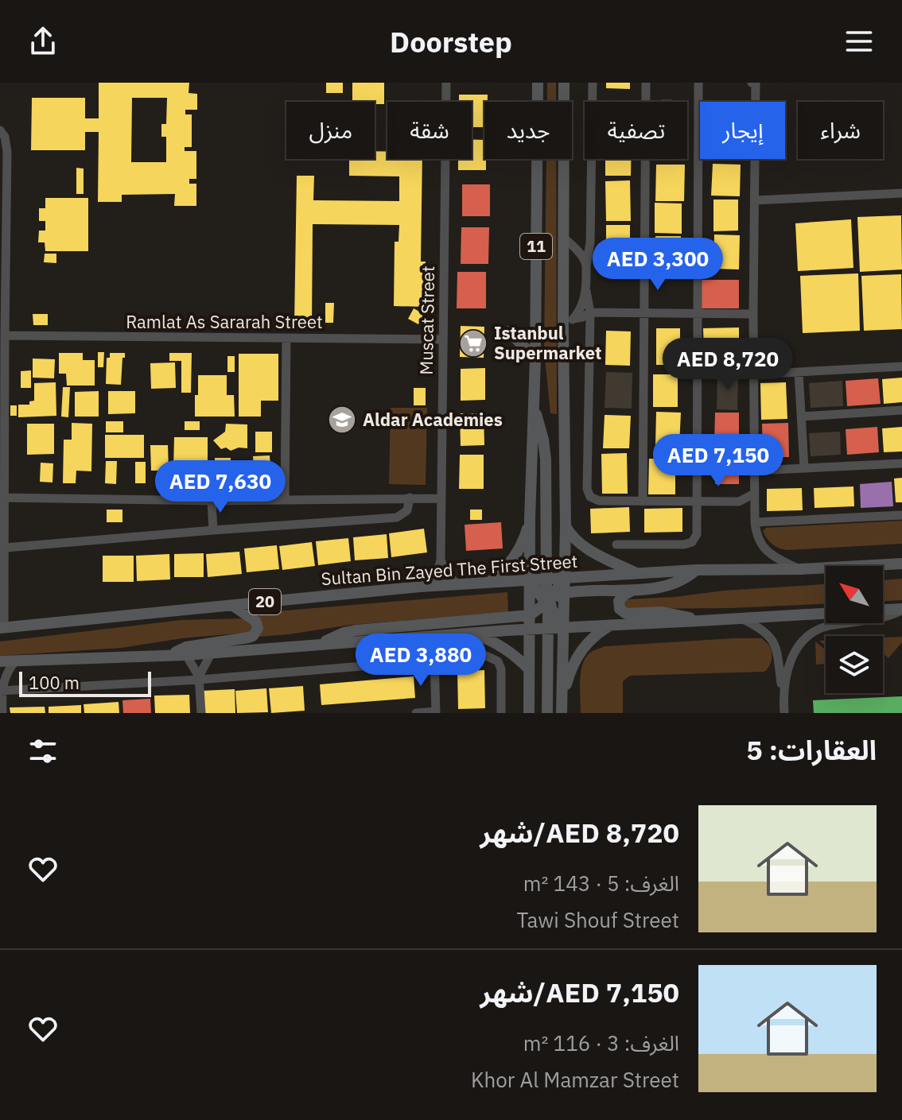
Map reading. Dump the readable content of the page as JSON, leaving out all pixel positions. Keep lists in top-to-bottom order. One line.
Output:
{"streets":{"main road":["11","Sultan Bin Zayed The First Street","20"],"street":["Muscat Street","Ramlat As Sararah Street"]},"crossings":[["11","Sultan Bin Zayed The First Street"],["Muscat Street","Ramlat As Sararah Street"]],"places":{"supermarket":["Istanbul Supermarket"],"school or university":["Aldar Academies"]},"scale_bar":"100 m","north":"top left","page":{"header":"Doorstep","chip":["شراء","إيجار","تصفية","جديد","شقة","منزل"],"price":["AED 3,300","AED 8,720","AED 7,150","AED 7,630","AED 3,880"],"scale":"100 m","heading":"العقارات: 5","list":[{"name":"AED 8,720/شهر","note":"الغرف: 5 · 143 m² · Tawi Shouf Street"},{"name":"AED 7,150/شهر","note":"الغرف: 3 · 116 m² · Khor Al Mamzar Street"}]}}
